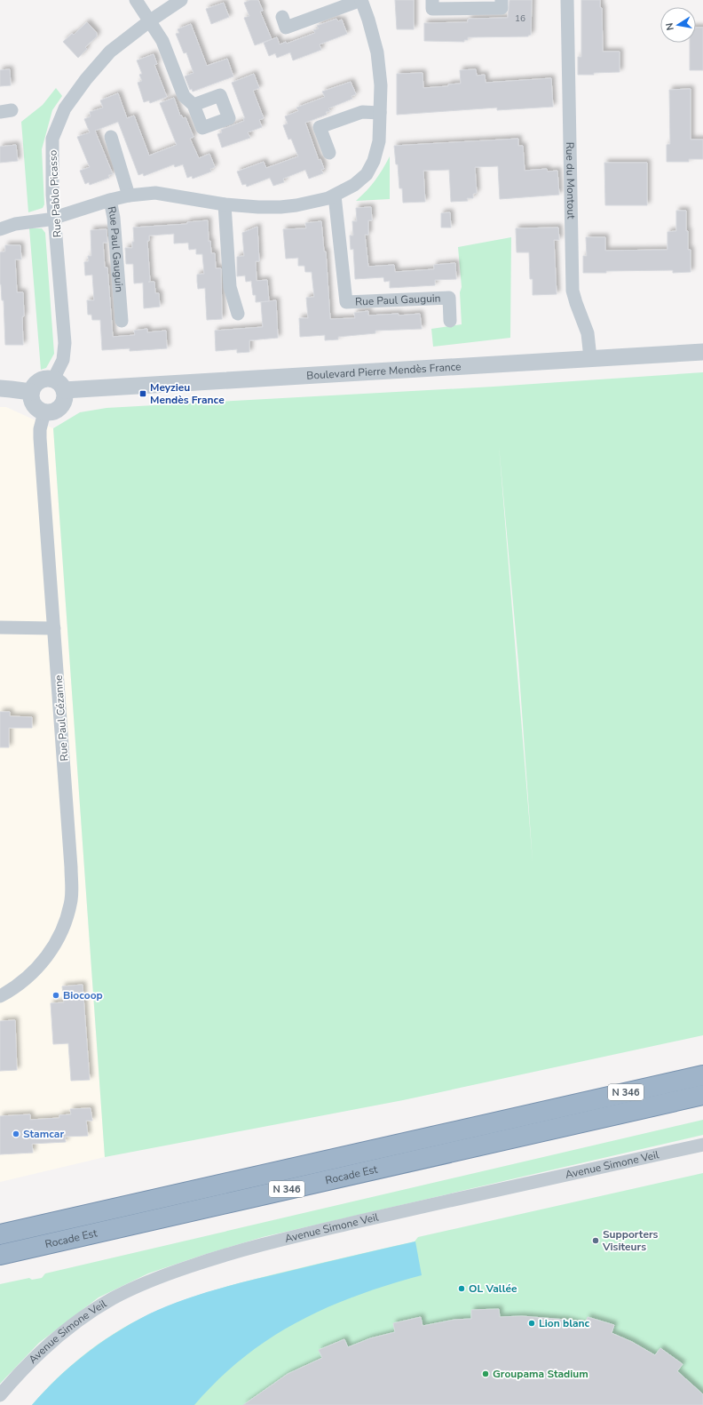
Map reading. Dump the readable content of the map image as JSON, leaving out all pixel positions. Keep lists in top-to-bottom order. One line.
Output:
{"streets":{"highway":["N 346","Rocade Est"],"street":["Rue du Montout","Rue Pablo Picasso","Rue Paul Gauguin","Boulevard Pierre Mendès France","Rue Paul Cézanne","Avenue Simone Veil"]},"crossings":[["Rue du Montout","Boulevard Pierre Mendès France"],["Rue Pablo Picasso","Rue Paul Gauguin"],["Rue Pablo Picasso","Boulevard Pierre Mendès France"],["Rue Pablo Picasso","Rue Paul Cézanne"],["Boulevard Pierre Mendès France","Rue Paul Cézanne"]],"places":{"transit":["Meyzieu Mendès France"],"other":["Biocoop","Stamcar","Supporters Visiteurs","OL Vallée","Lion blanc","Groupama Stadium"]},"house_numbers":["16"],"north":"left"}
